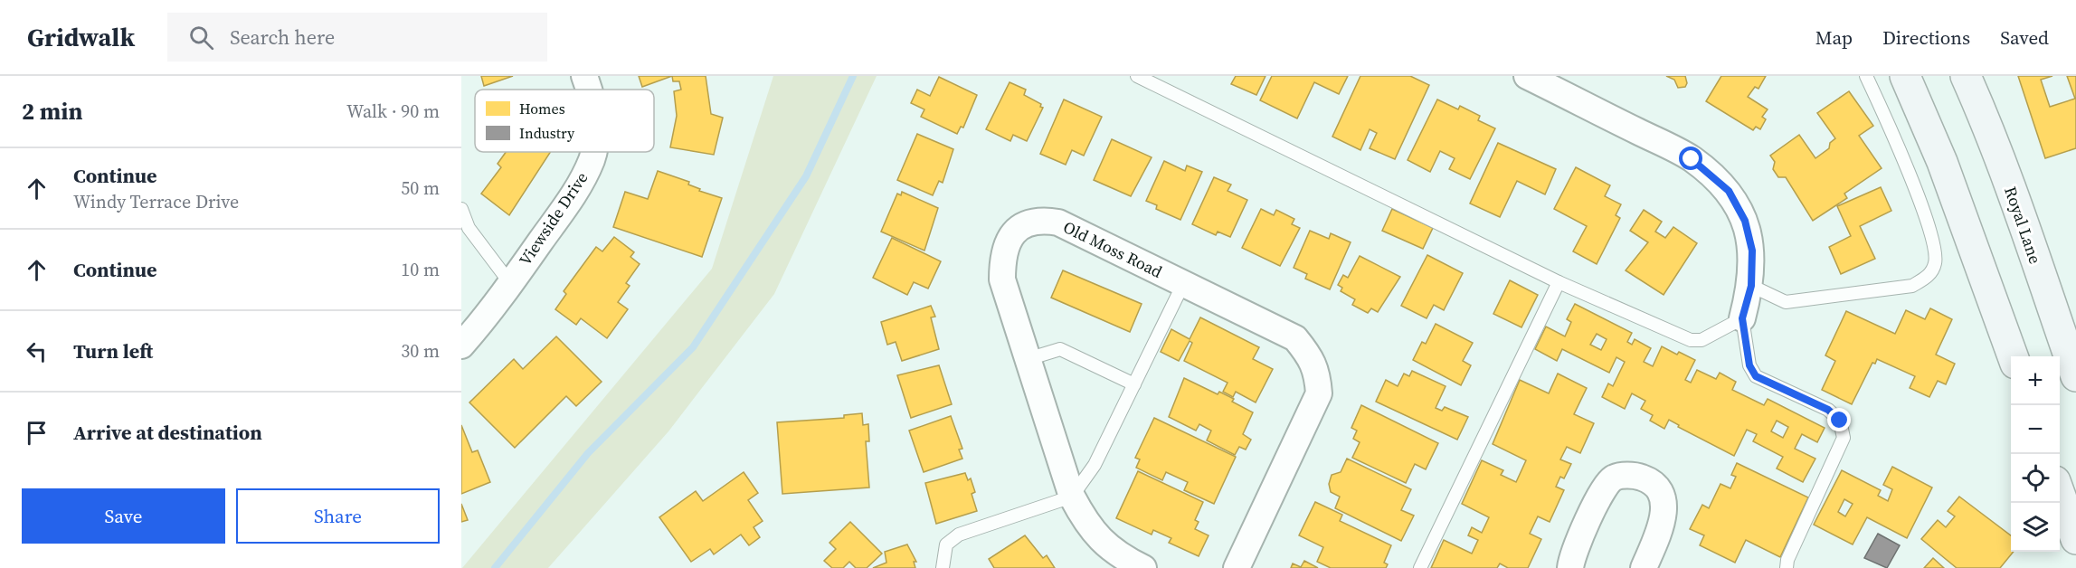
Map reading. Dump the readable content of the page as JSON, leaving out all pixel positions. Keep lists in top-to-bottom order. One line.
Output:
{"streets":{"main road":["Royal Lane"],"street":["Viewside Drive","Old Moss Road"]},"legend":["Homes","Industry"],"page":{"header":"Gridwalk","search":"Search here","nav":["Map","Directions","Saved"],"heading":["2 min","Walk · 90 m"],"list":[["Continue","Windy Terrace Drive","50 m"],["Continue","10 m"],["Turn left","30 m"],"Arrive at destination"],"map_buttons":["+","−"],"buttons":["Save","Share"]}}
